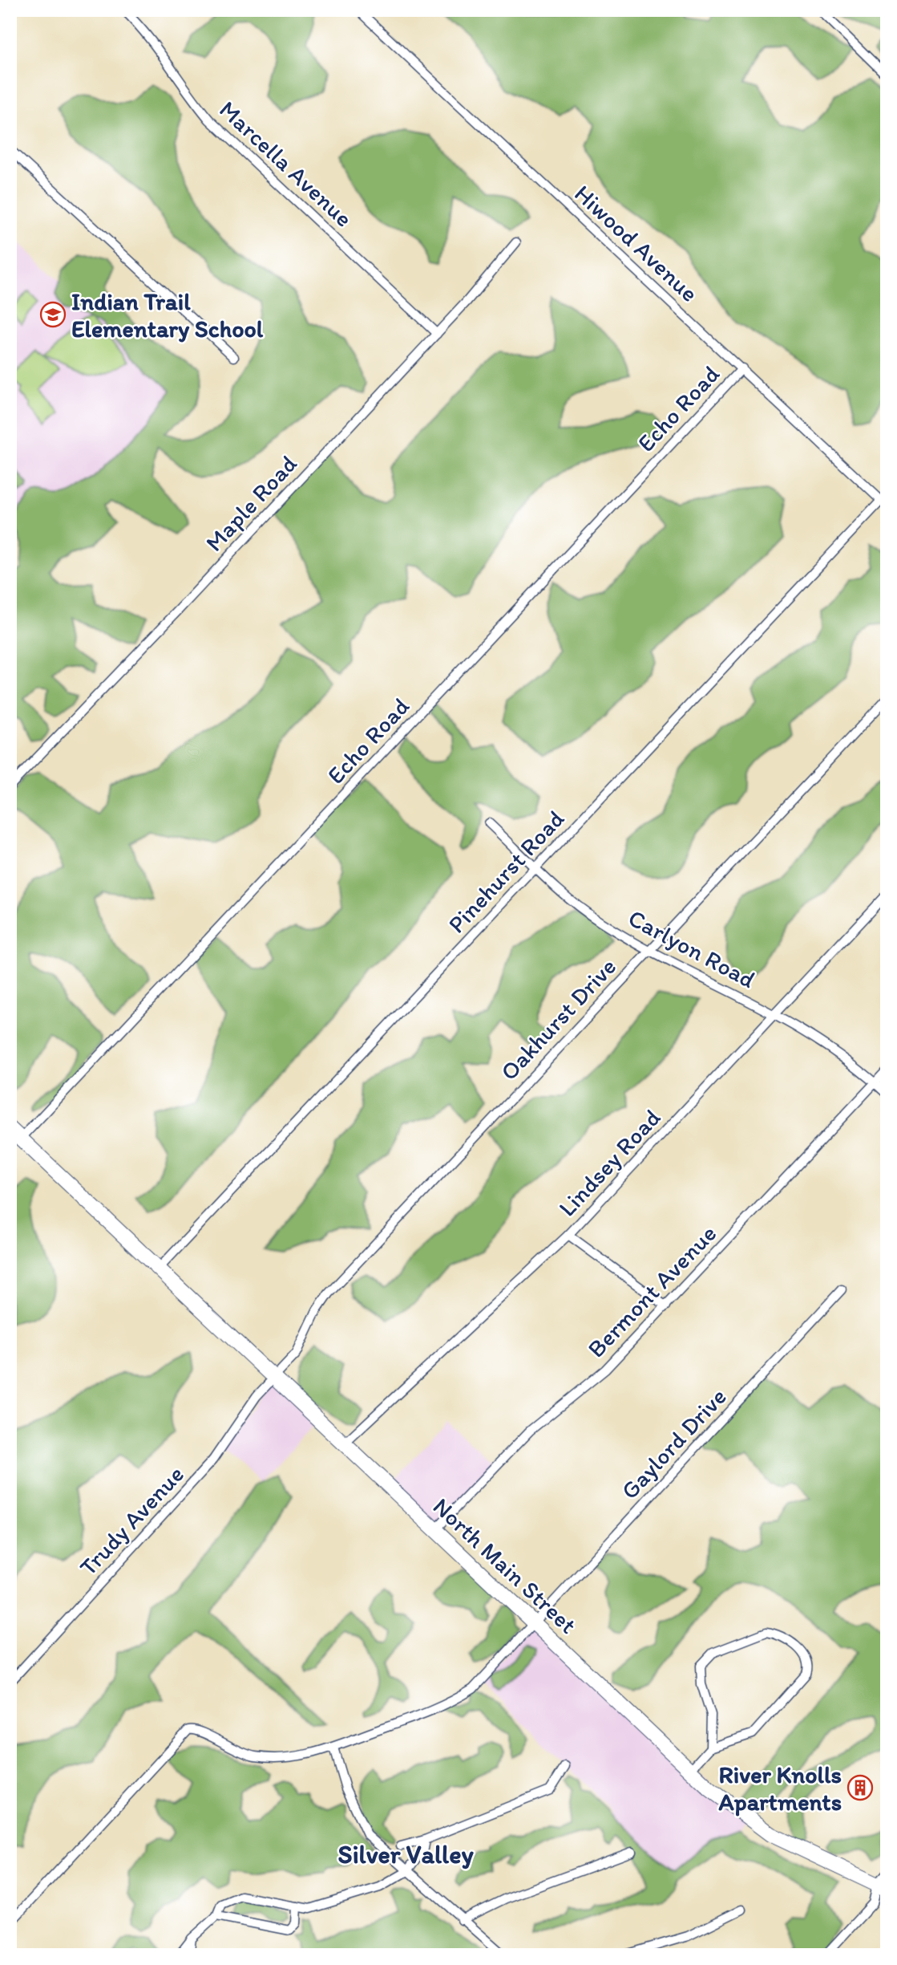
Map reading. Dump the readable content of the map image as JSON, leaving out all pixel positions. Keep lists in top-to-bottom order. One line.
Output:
{"streets":{"main road":["North Main Street"],"street":["Marcella Avenue","Hiwood Avenue","Echo Road","Maple Road","Pinehurst Road","Carlyon Road","Oakhurst Drive","Lindsey Road","Bermont Avenue","Gaylord Drive","Trudy Avenue"]},"crossings":[["Marcella Avenue","Maple Road"],["Hiwood Avenue","Echo Road"],["Hiwood Avenue","Pinehurst Road"],["Echo Road","North Main Street"],["Pinehurst Road","Carlyon Road"],["Pinehurst Road","North Main Street"],["Carlyon Road","Oakhurst Drive"],["Carlyon Road","Lindsey Road"],["Carlyon Road","Bermont Avenue"],["Oakhurst Drive","Trudy Avenue"],["Oakhurst Drive","North Main Street"],["Lindsey Road","North Main Street"],["Bermont Avenue","North Main Street"],["Gaylord Drive","North Main Street"],["Trudy Avenue","North Main Street"]],"districts":["Silver Valley"],"places":{"school or university":["Indian Trail Elementary School"],"building":["River Knolls Apartments"]}}
